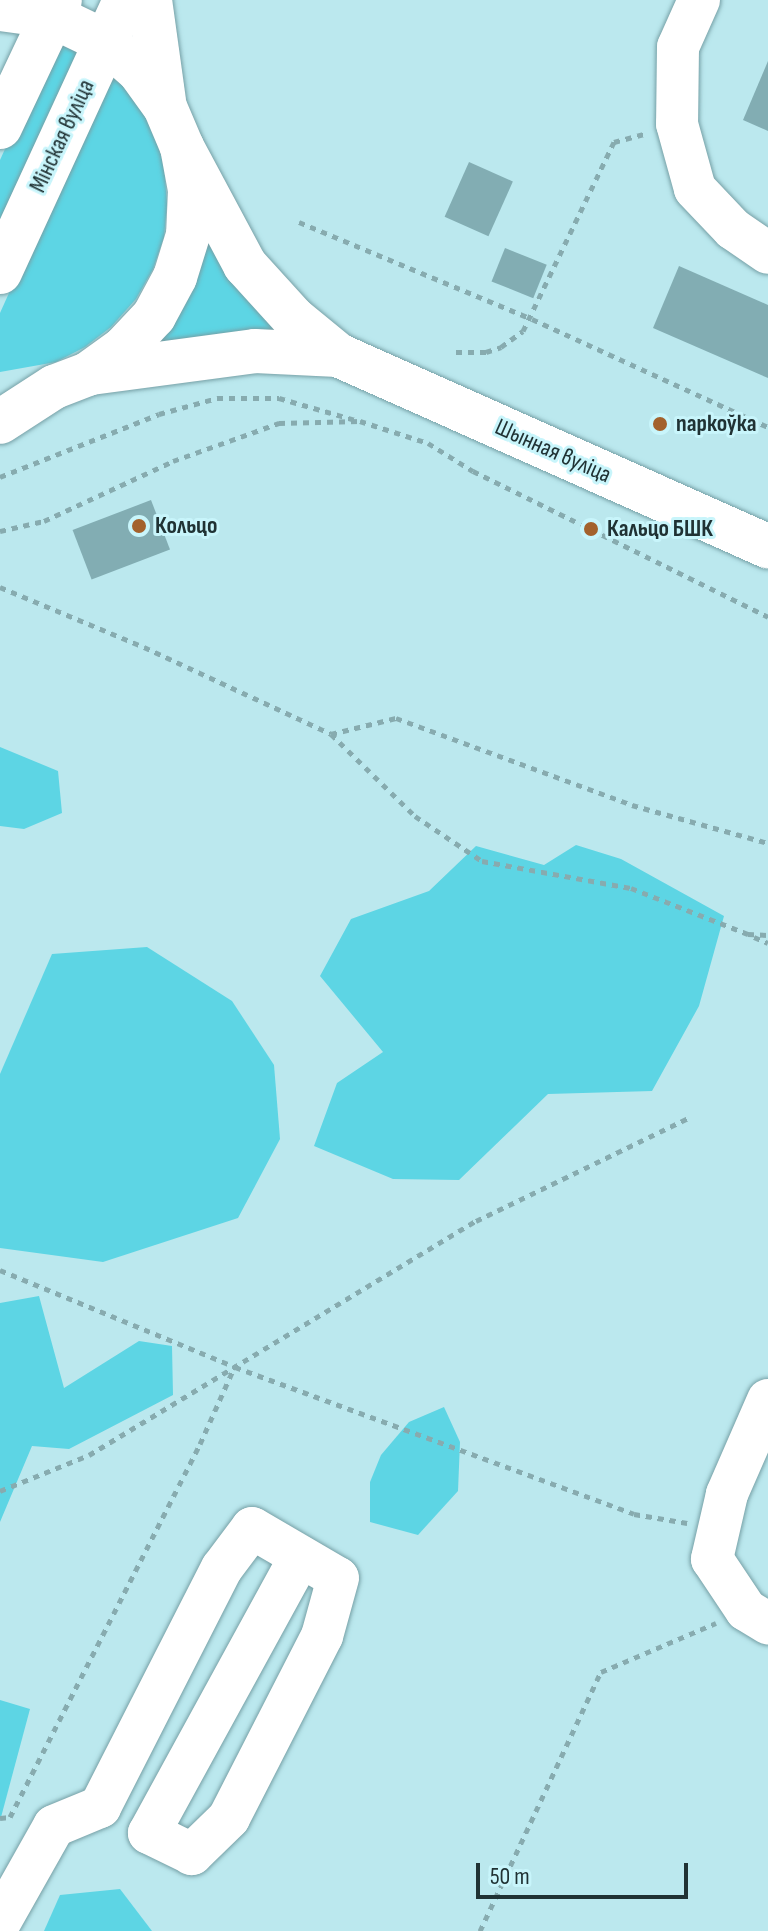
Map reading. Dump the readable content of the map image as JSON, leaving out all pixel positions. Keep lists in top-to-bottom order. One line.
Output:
{"streets":{"main road":["Мінская вуліца","Шынная вуліца"]},"places":["паркоўка","Кольцо","Кальцо БШК"],"scale_bar":"50 m"}
